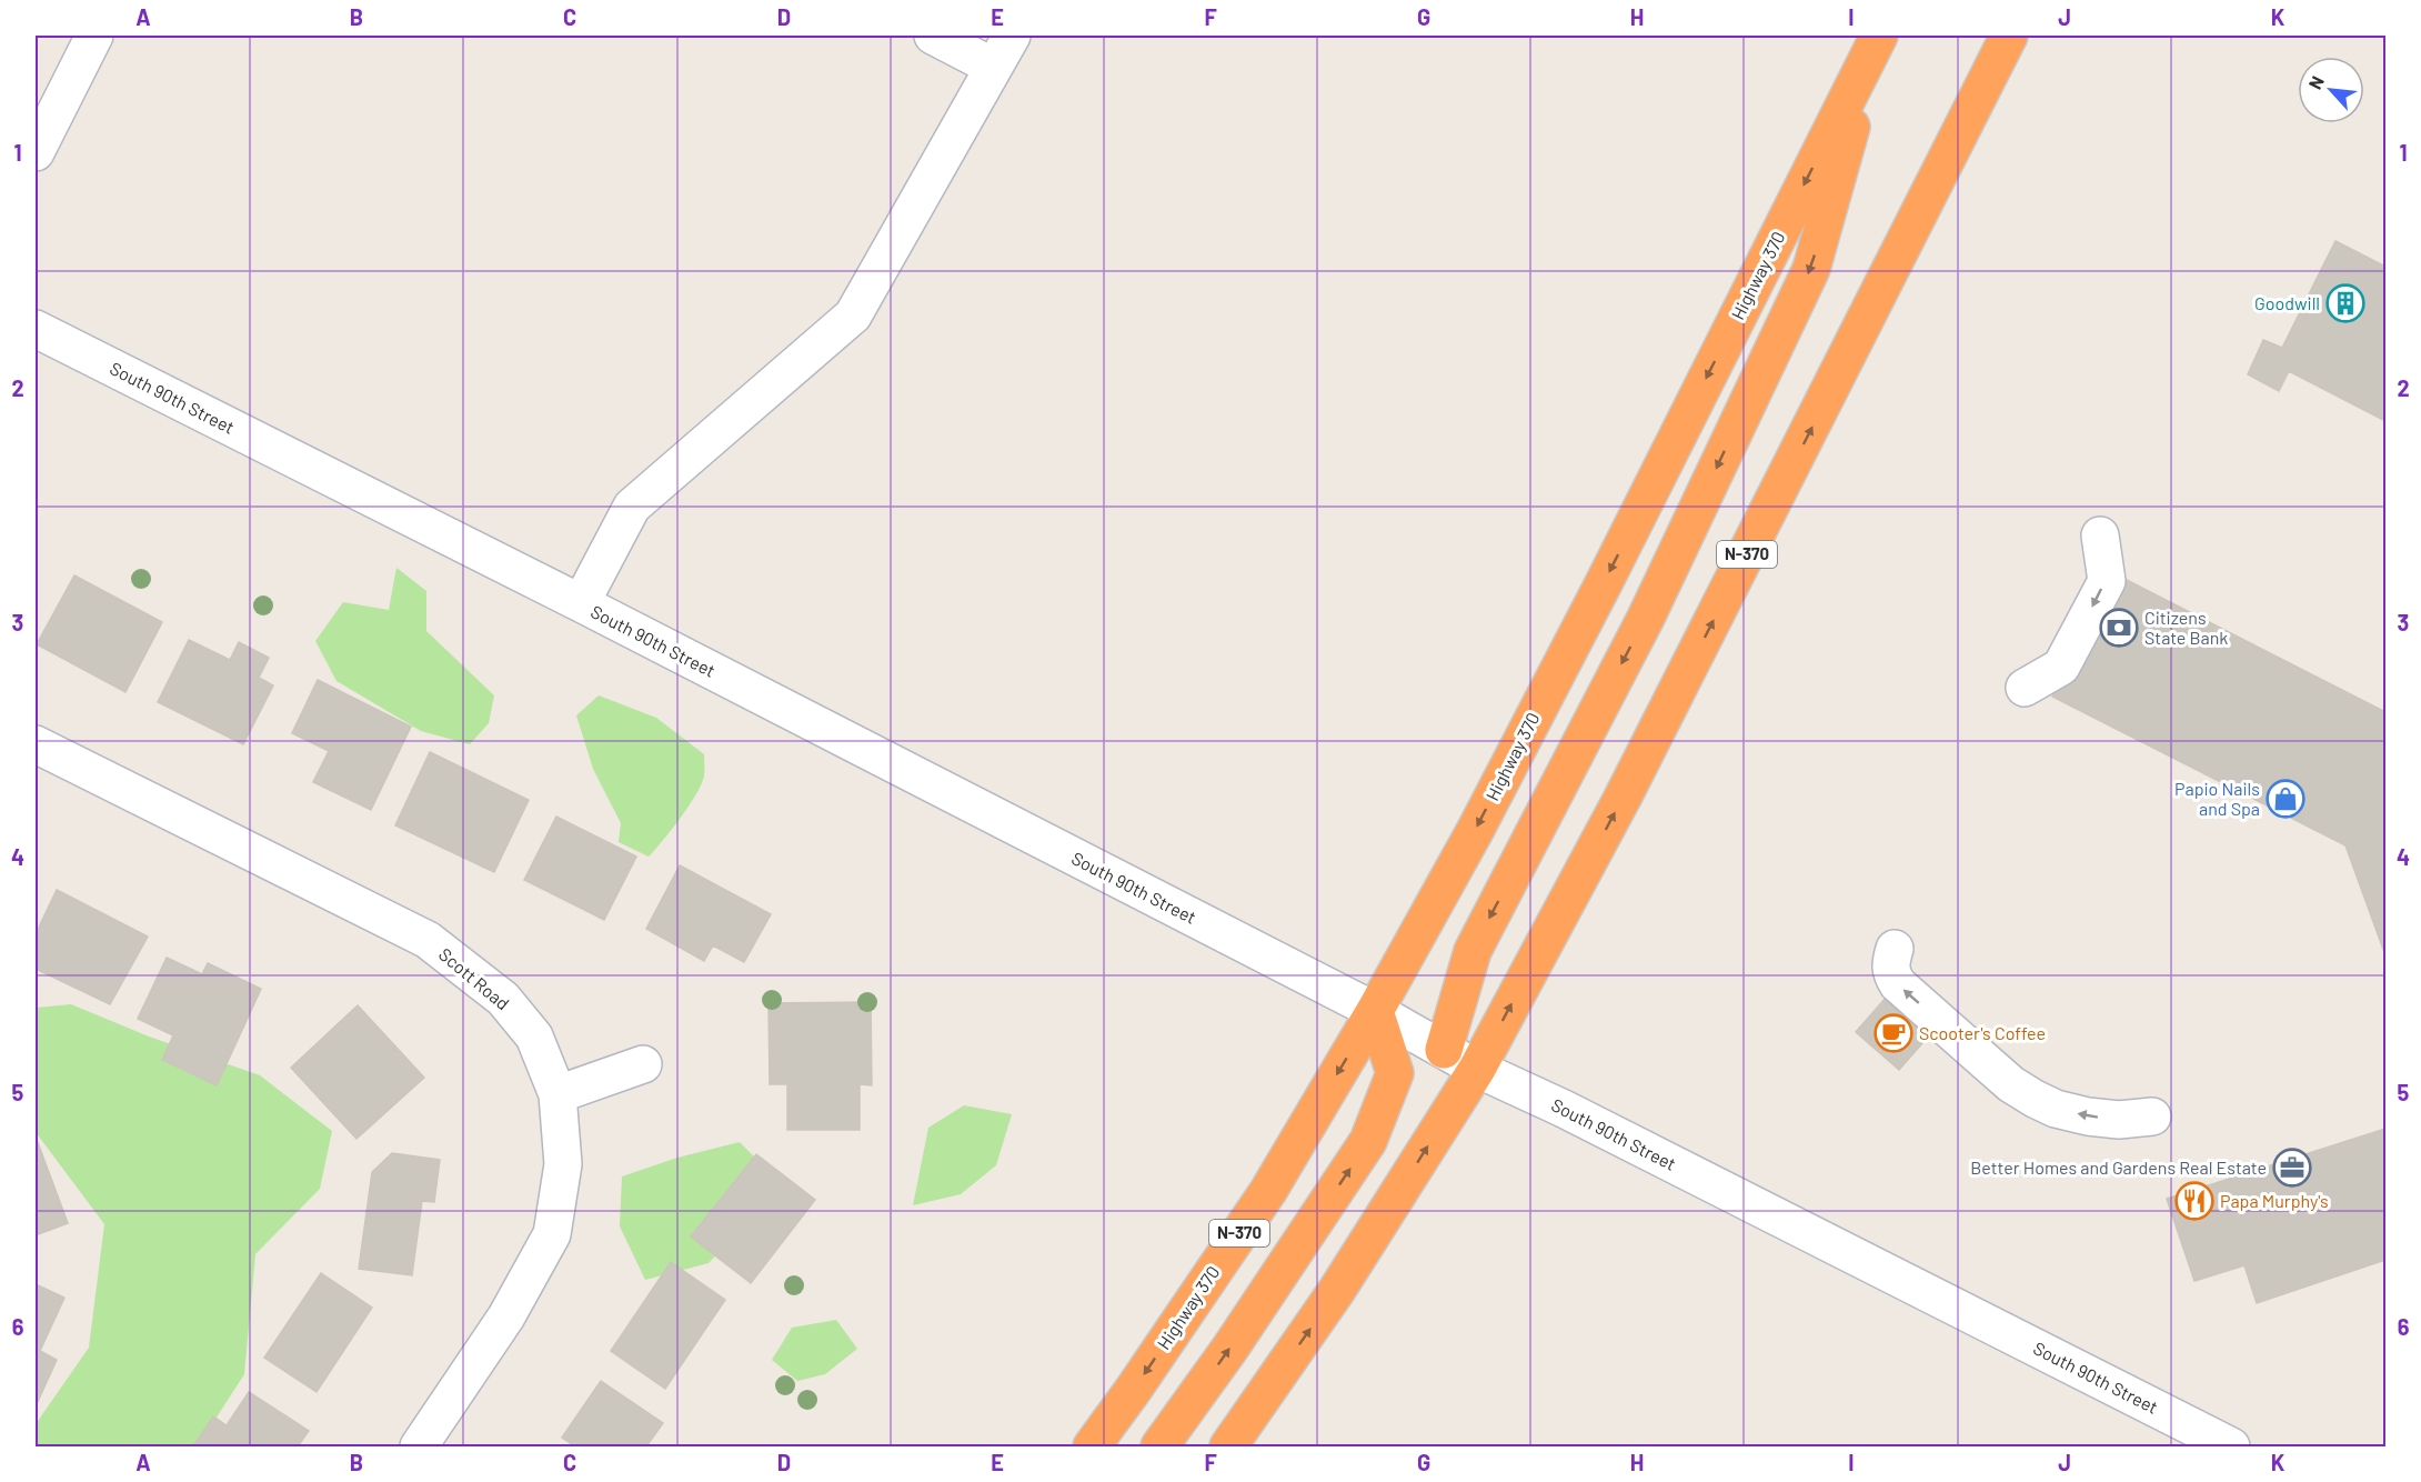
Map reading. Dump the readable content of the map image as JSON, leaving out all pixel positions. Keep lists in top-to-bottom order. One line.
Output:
{"streets":{"highway":["Highway 370","N-370"],"street":["South 90th Street","Scott Road"]},"crossings":[["Highway 370","South 90th Street"],["South 90th Street","N-370"]],"places":{"building":["Goodwill"],"bank":["Citizens State Bank"],"shop":["Papio Nails and Spa"],"cafe":["Scooter's Coffee"],"office":["Better Homes and Gardens Real Estate"],"restaurant":["Papa Murphy's"]},"north":"top left","grid":{"columns":["A","B","C","D","E","F","G","H","I","J","K"],"rows":["1","2","3","4","5","6"]}}
